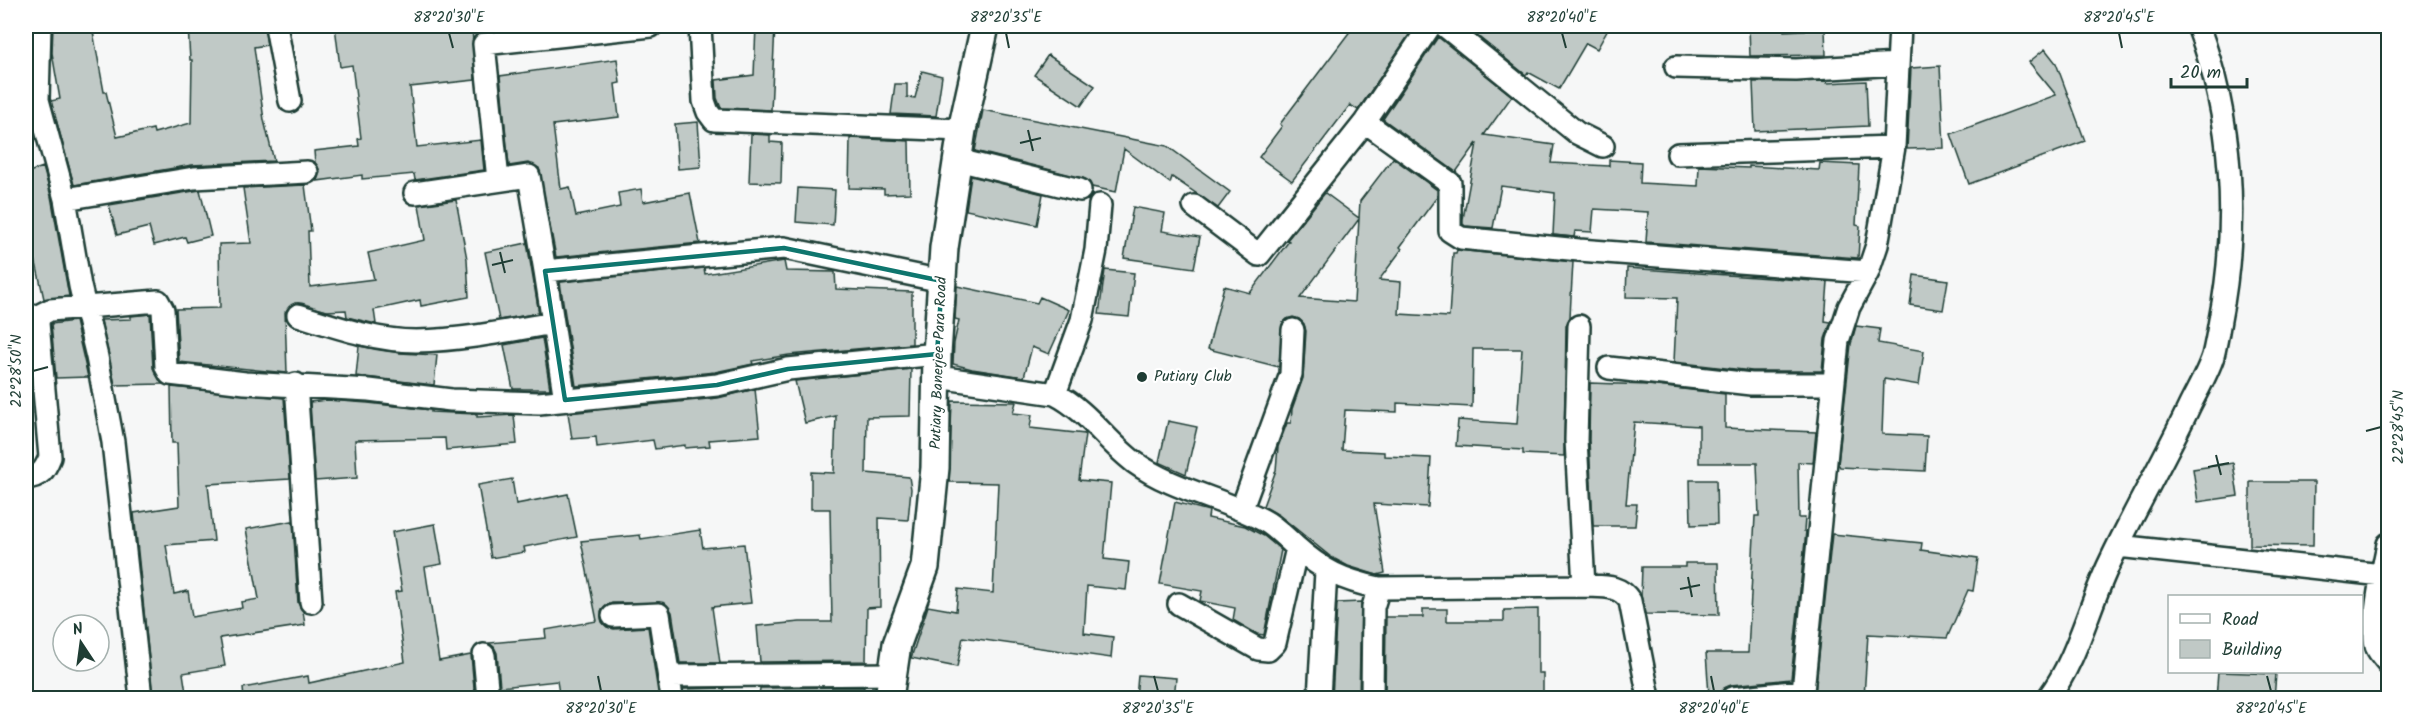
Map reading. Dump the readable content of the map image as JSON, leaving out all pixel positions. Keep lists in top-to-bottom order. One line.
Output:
{"streets":{"street":["Putiary Banerjee Para Road"]},"places":["Putiary Club"],"legend":["Road","Building"],"scale_bar":"20 m","north":"top","coordinates":["88°20'30\"E","88°20'35\"E","88°20'40\"E","88°20'45\"E","22°28'50\"N","22°28'45\"N"]}
